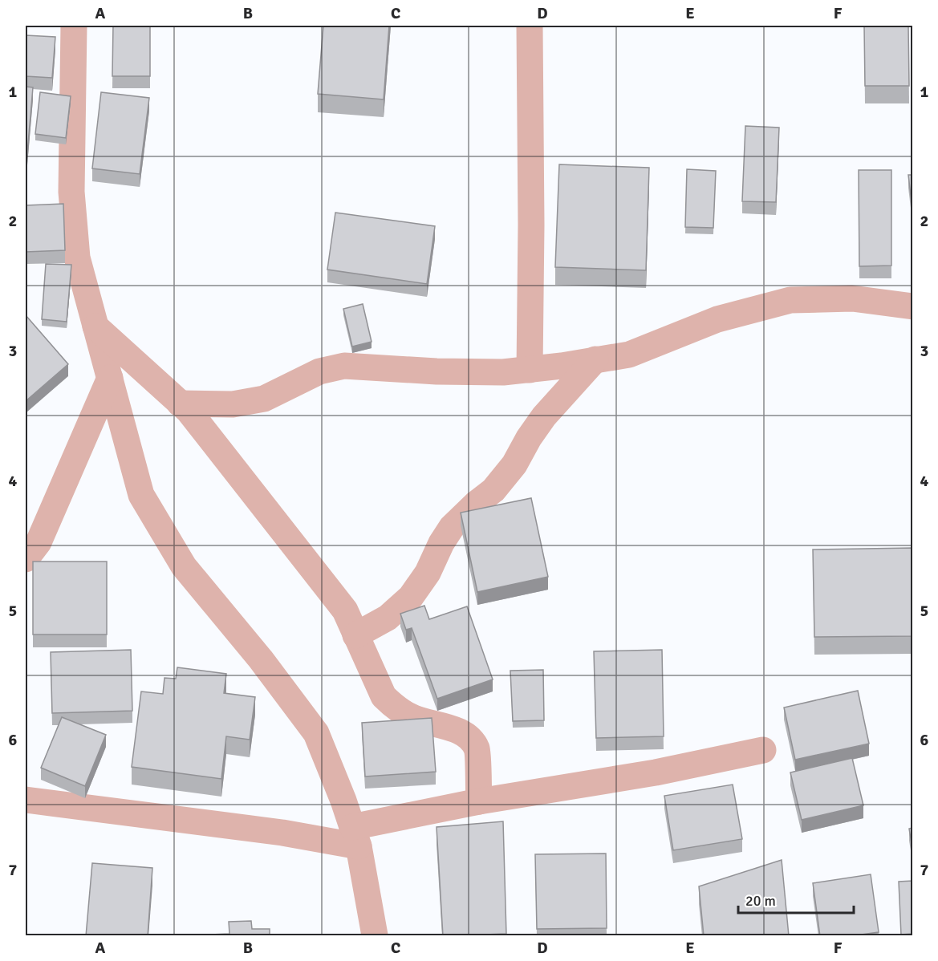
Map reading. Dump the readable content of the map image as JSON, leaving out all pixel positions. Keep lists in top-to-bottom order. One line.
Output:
{"scale_bar":"20 m","grid":{"columns":["A","B","C","D","E","F"],"rows":["1","2","3","4","5","6","7"]}}
